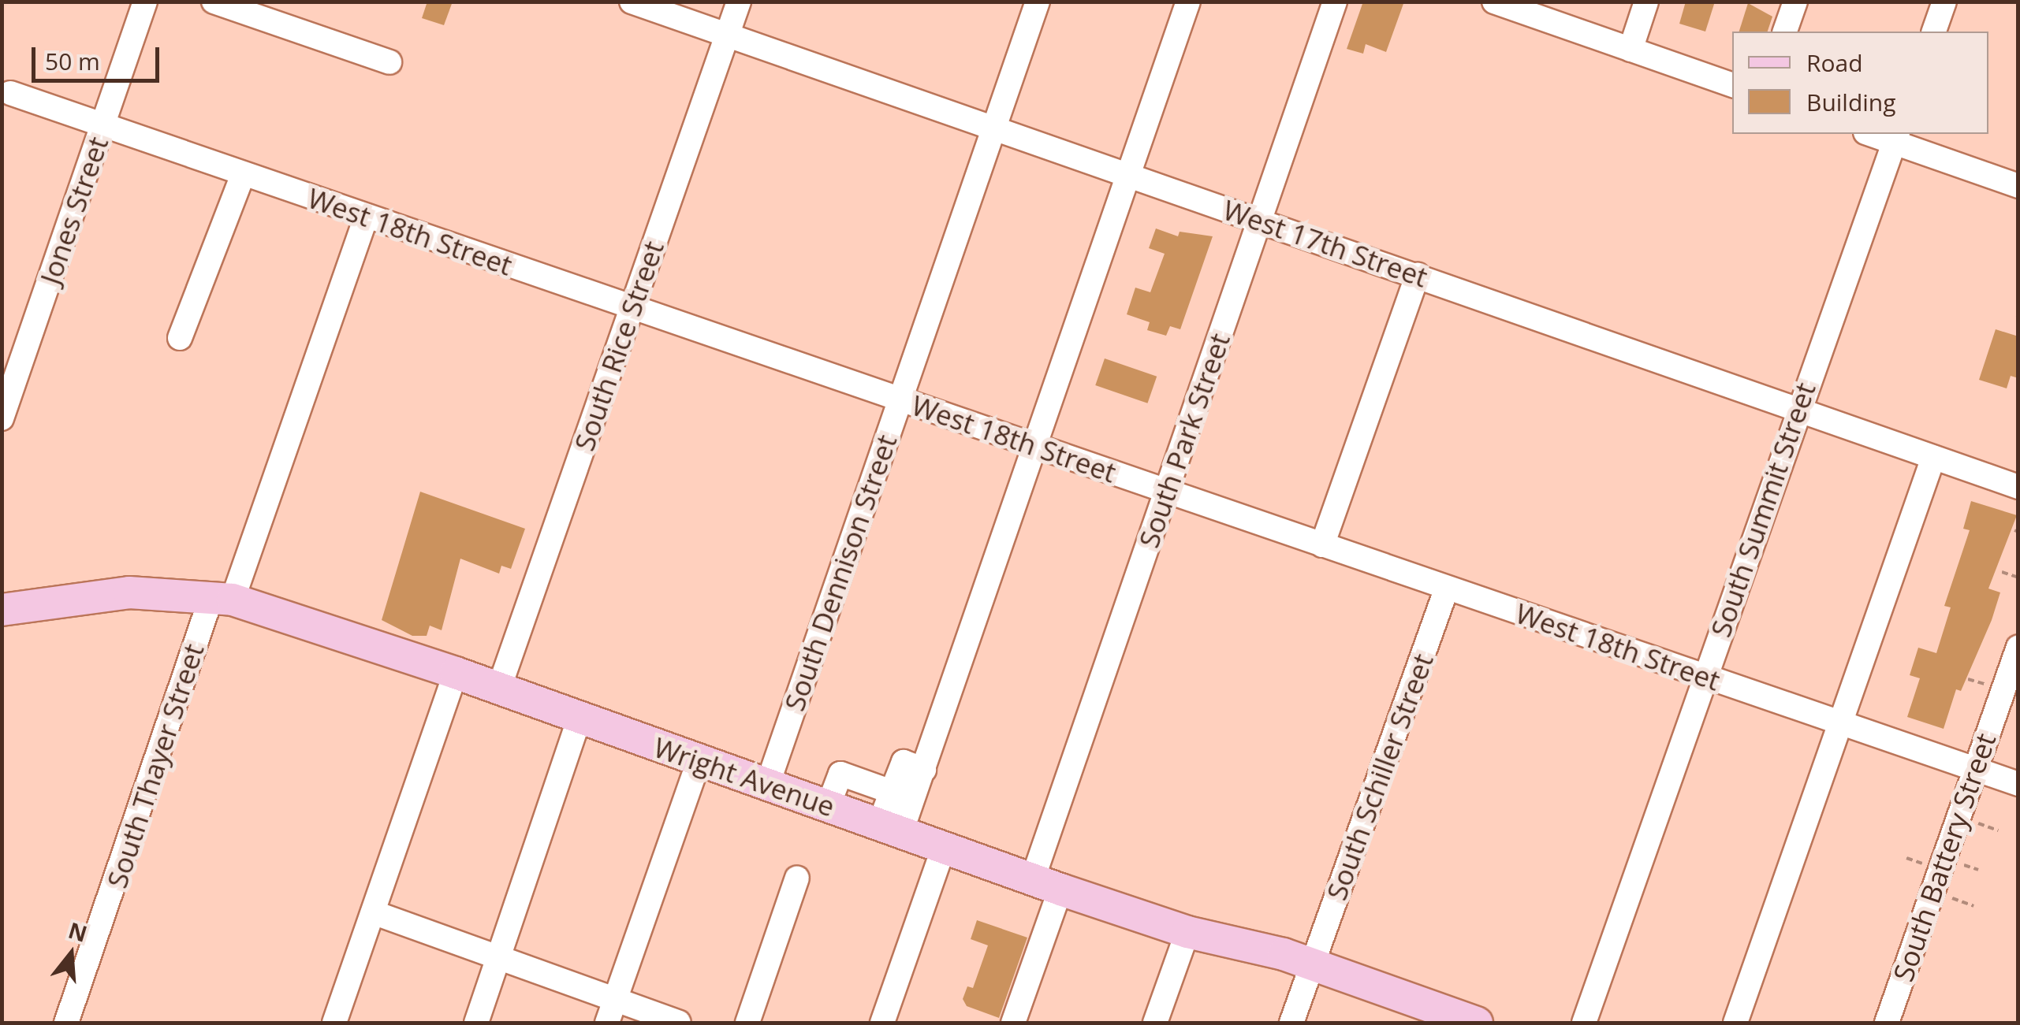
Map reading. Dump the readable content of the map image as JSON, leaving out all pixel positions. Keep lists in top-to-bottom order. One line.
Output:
{"streets":{"main road":["Wright Avenue"],"street":["Jones Street","West 18th Street","West 17th Street","South Rice Street","South Park Street","South Summit Street","South Dennison Street","South Thayer Street","South Schiller Street","South Battery Street"]},"crossings":[["Jones Street","West 18th Street"],["West 18th Street","South Rice Street"],["West 18th Street","South Park Street"],["West 18th Street","South Summit Street"],["West 18th Street","South Dennison Street"],["West 18th Street","South Thayer Street"],["West 18th Street","South Schiller Street"],["West 18th Street","South Battery Street"],["West 17th Street","South Rice Street"],["West 17th Street","South Park Street"],["West 17th Street","South Summit Street"],["West 17th Street","South Dennison Street"],["South Rice Street","Wright Avenue"],["South Park Street","Wright Avenue"],["South Dennison Street","Wright Avenue"],["South Thayer Street","Wright Avenue"],["Wright Avenue","South Schiller Street"]],"legend":["Road","Building"],"scale_bar":"50 m","north":"top"}
